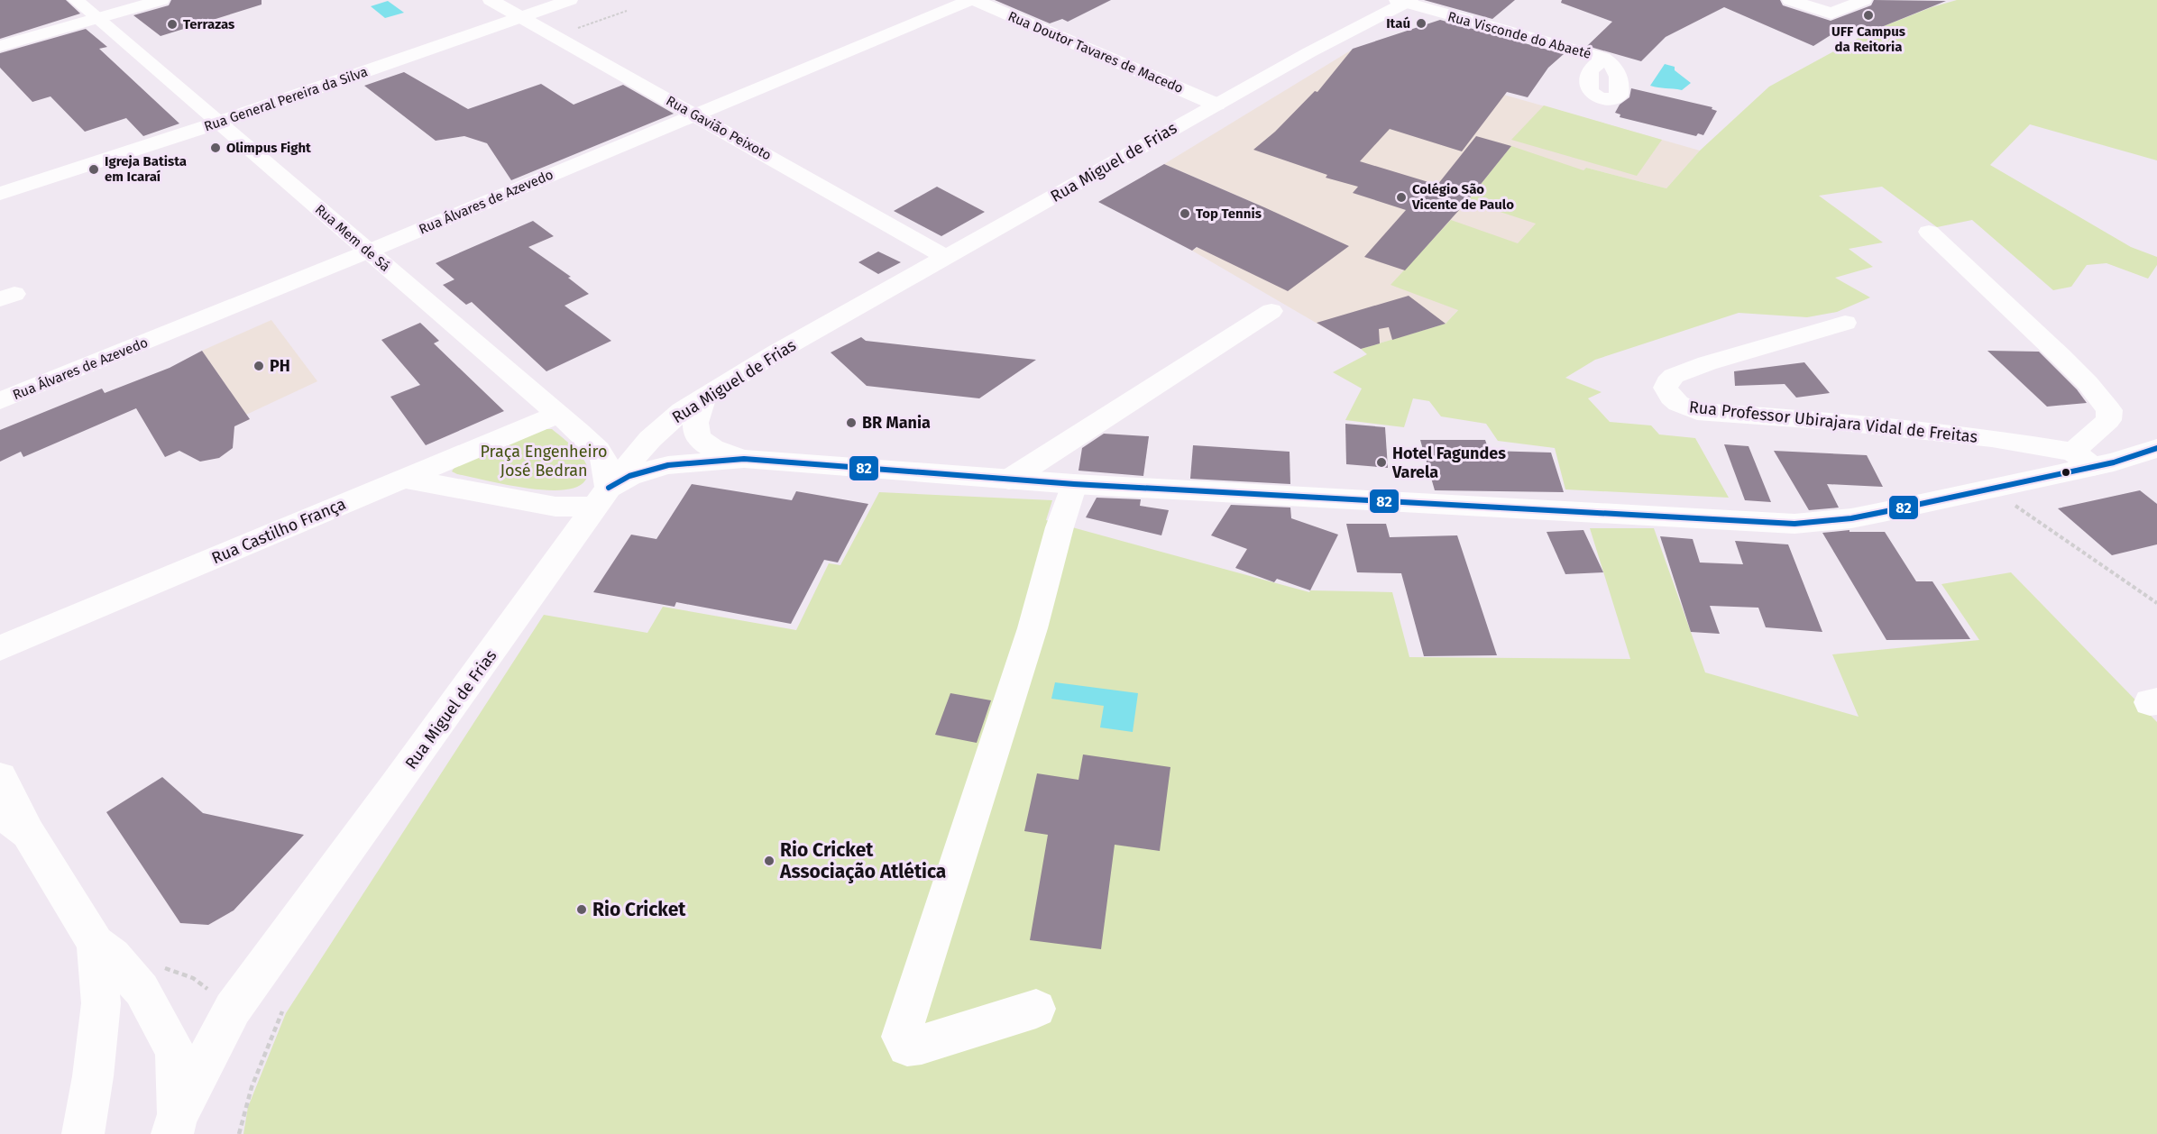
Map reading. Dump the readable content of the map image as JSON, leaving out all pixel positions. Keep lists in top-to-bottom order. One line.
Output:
{"streets":{"main road":["Rua Visconde do Abaeté","Rua Doutor Tavares de Macedo","Rua General Pereira da Silva","Rua Gavião Peixoto","Rua Miguel de Frias","Rua Álvares de Azevedo","Rua Mem de Sá","Rua Professor Ubirajara Vidal de Freitas","Rua Castilho França"]},"crossings":[["Rua Visconde do Abaeté","Rua Miguel de Frias"],["Rua Doutor Tavares de Macedo","Rua Miguel de Frias"],["Rua General Pereira da Silva","Rua Gavião Peixoto"],["Rua General Pereira da Silva","Rua Mem de Sá"],["Rua Gavião Peixoto","Rua Miguel de Frias"],["Rua Gavião Peixoto","Rua Álvares de Azevedo"],["Rua Miguel de Frias","Rua Mem de Sá"],["Rua Álvares de Azevedo","Rua Mem de Sá"],["Rua Mem de Sá","Rua Castilho França"]],"parks":["Praça Engenheiro José Bedran"],"places":["UFF Campus da Reitoria","Itaú","Terrazas","Olimpus Fight","Igreja Batista em Icaraí","Colégio São Vicente de Paulo","Top Tennis","PH","BR Mania","Hotel Fagundes Varela","Rio Cricket Associação Atlética","Rio Cricket"],"lines":["transit line 82"]}
